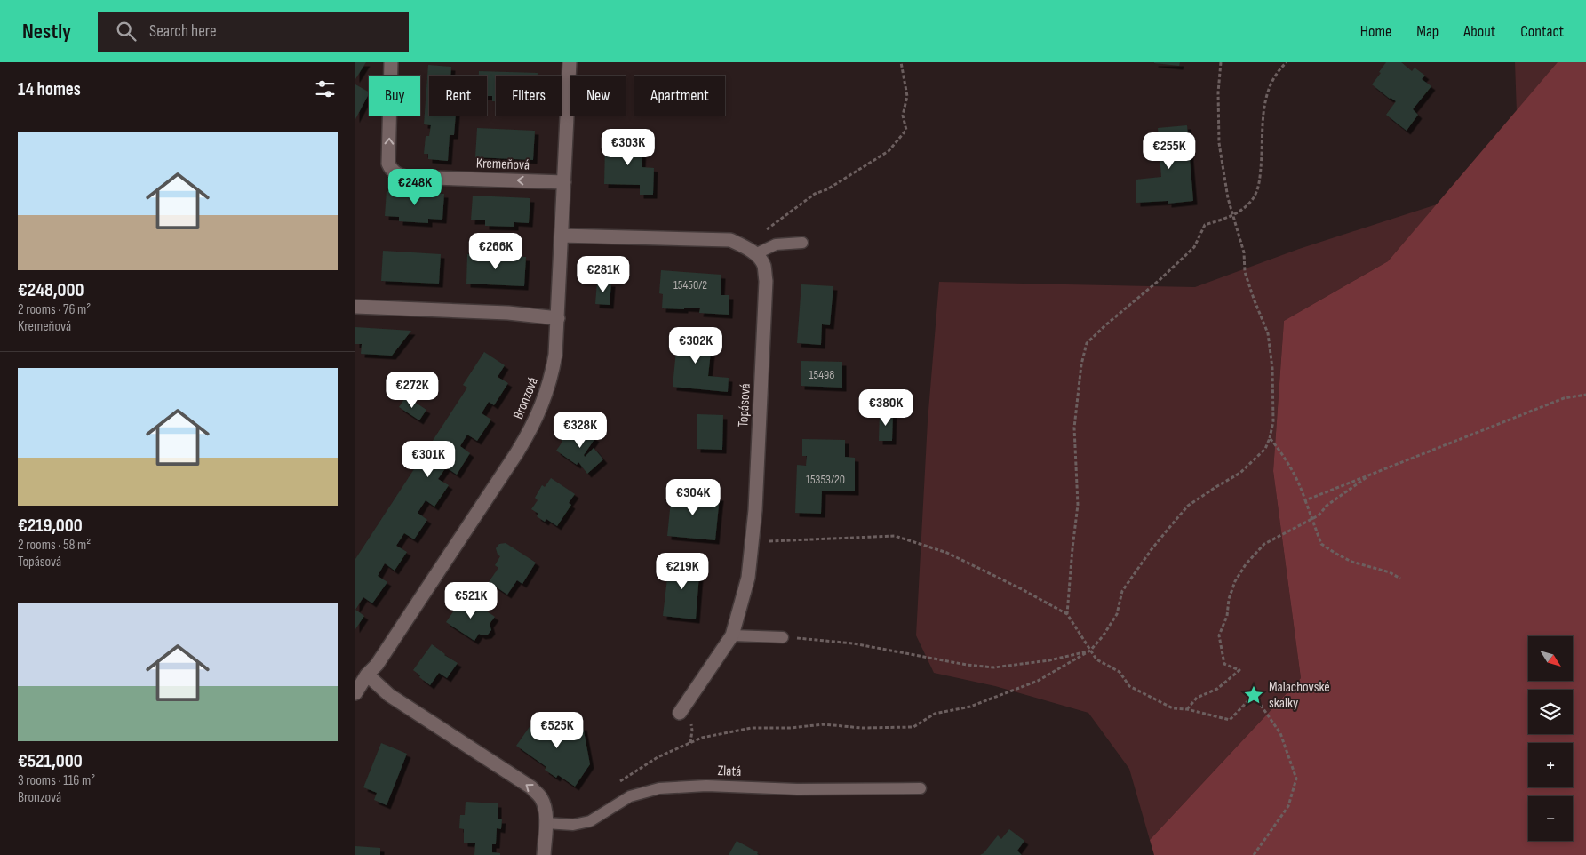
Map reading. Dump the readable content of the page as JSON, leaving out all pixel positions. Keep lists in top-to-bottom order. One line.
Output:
{"streets":{"street":["Kremeňová","Bronzová","Topásová"],"lane":["Zlatá"]},"crossings":[["Kremeňová","Bronzová"],["Bronzová","Topásová"]],"places":{"place":["Malachovské skalky"]},"house_numbers":["15450/2","15498","15353/20"],"north":"bottom right","page":{"header":"Nestly","search":"Search here","nav":["Home","Map","About","Contact"],"heading":"14 homes","chip":["Buy","Rent","Filters","New","Apartment"],"list":[{"name":"€248,000","note":"2 rooms · 76 m² · Kremeňová"},{"name":"€219,000","note":"2 rooms · 58 m² · Topásová"},{"name":"€521,000","note":"3 rooms · 116 m² · Bronzová"}],"price":["€303K","€255K","€248K","€266K","€281K","€302K","€272K","€380K","€328K","€301K","€304K","€219K","€521K","€525K"],"map_buttons":["+","−"]}}
